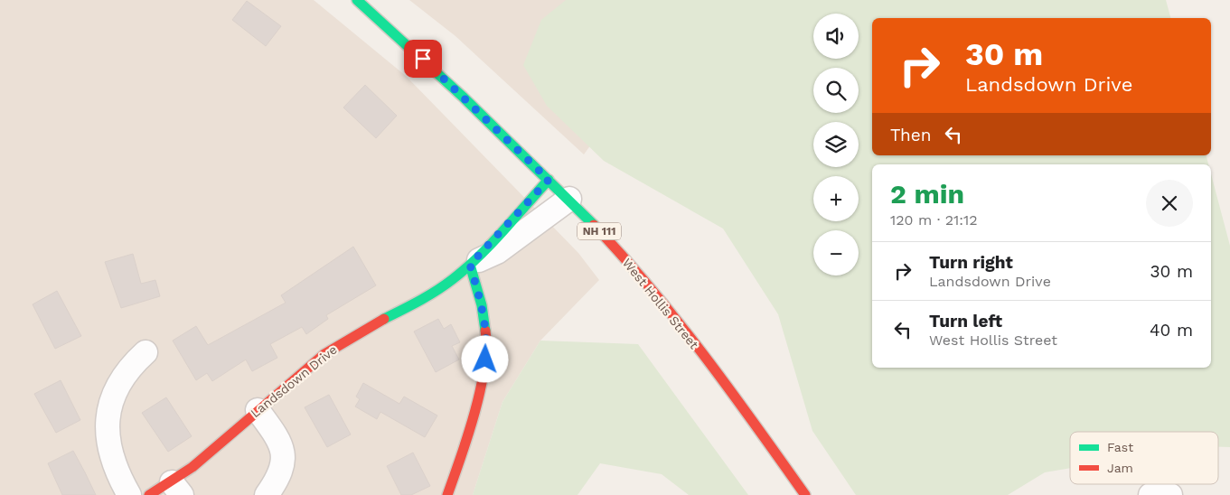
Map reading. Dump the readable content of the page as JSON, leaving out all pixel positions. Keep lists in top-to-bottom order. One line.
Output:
{"streets":{"street":["NH 111","West Hollis Street","Landsdown Drive"]},"crossings":[["West Hollis Street","Landsdown Drive"]],"legend":["Fast","Jam"],"page":{"map_buttons":["+","−"],"turn":["30 m","Landsdown Drive"],"then":"Then","heading":["2 min","120 m · 21:12"],"list":[{"name":"Turn right","note":"Landsdown Drive","value":"30 m"},{"name":"Turn left","note":"West Hollis Street","value":"40 m"}]}}
